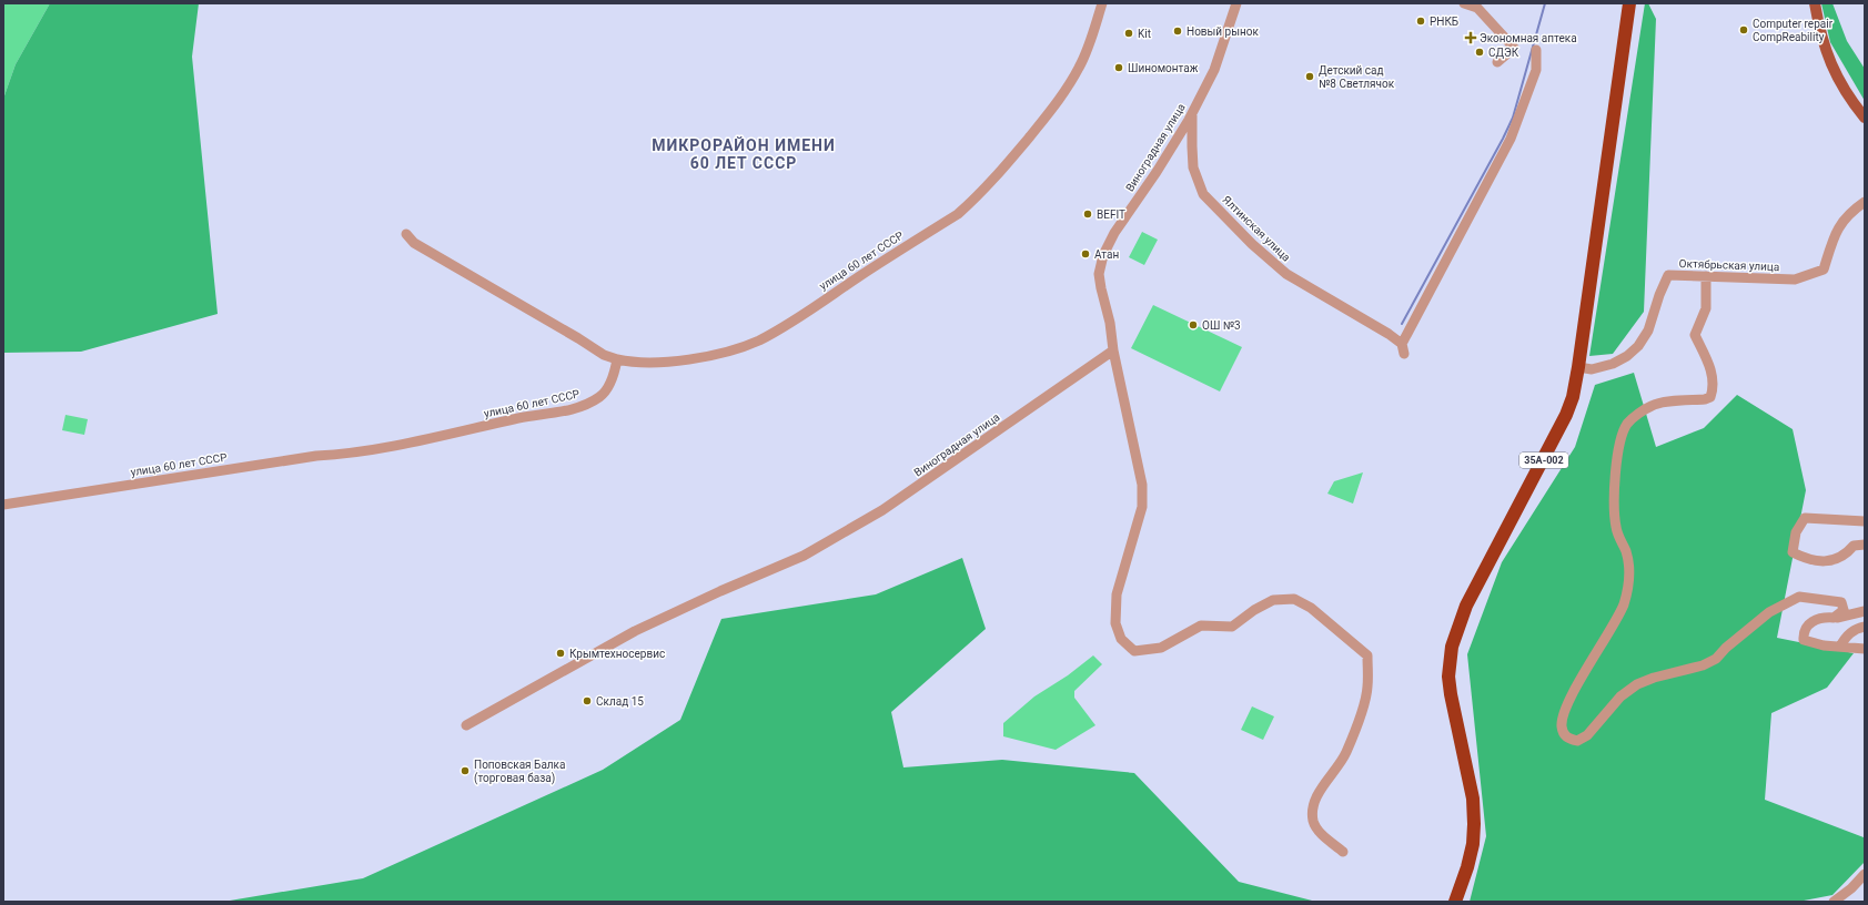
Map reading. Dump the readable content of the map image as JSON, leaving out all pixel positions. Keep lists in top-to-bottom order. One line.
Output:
{"streets":{"highway":["35А-002"],"street":["Виноградная улица","Ялтинская улица","улица 60 лет СССР","Октябрьская улица"]},"crossings":[["Виноградная улица","Ялтинская улица"],["Октябрьская улица","35А-002"]],"districts":["МИКРОРАЙОН ИМЕНИ 60 ЛЕТ СССР"],"places":{"other":["РНКБ","Computer repair CompReability","Новый рынок","Kit","СДЭК","Шиномонтаж","Детский сад №8 Светлячок","BEFIT","Атан","ОШ №3","Крымтехносервис","Склад 15","Поповская Балка (торговая база)"],"health":["Экономная аптека"]}}
